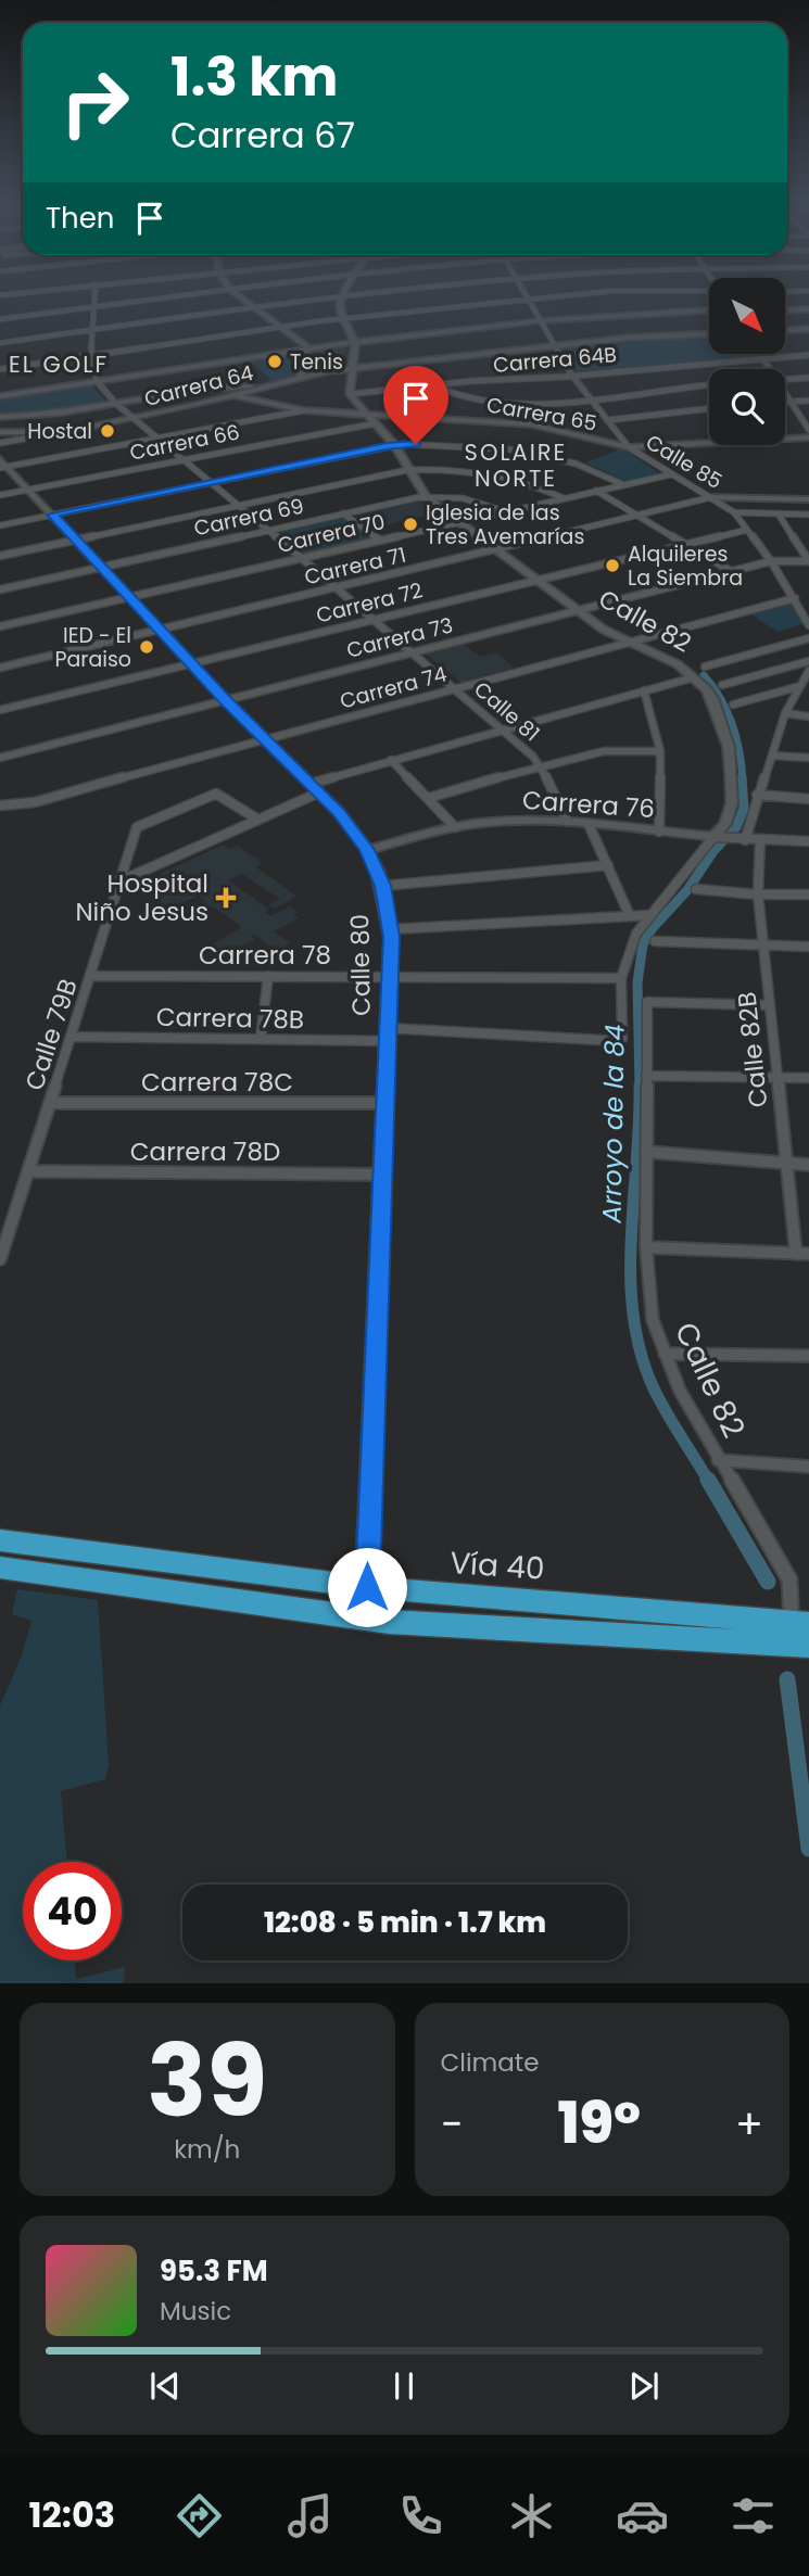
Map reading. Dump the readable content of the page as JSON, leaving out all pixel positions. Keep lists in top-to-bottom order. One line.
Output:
{"streets":{"highway":["Vía 40"],"street":["Carrera 64B","Carrera 64","Carrera 65","Carrera 66","Calle 85","Carrera 69","Carrera 70","Carrera 71","Carrera 72","Calle 82","Carrera 73","Carrera 74","Calle 81","Carrera 76","Carrera 78","Calle 80","Carrera 78B","Calle 79B","Calle 82B","Carrera 78C","Carrera 78D"]},"crossings":[["Carrera 64B","Calle 85"],["Carrera 64B","Calle 82"],["Carrera 64","Calle 85"],["Carrera 64","Calle 81"],["Carrera 65","Calle 85"],["Carrera 65","Calle 82"],["Carrera 65","Calle 81"],["Carrera 65","Calle 80"],["Carrera 66","Calle 82"],["Carrera 66","Calle 81"],["Carrera 66","Calle 80"],["Calle 85","Carrera 70"],["Calle 85","Carrera 71"],["Calle 85","Carrera 72"],["Calle 85","Carrera 73"],["Calle 85","Carrera 74"],["Carrera 69","Carrera 70"],["Carrera 69","Calle 82"],["Carrera 69","Calle 81"],["Carrera 69","Calle 80"],["Carrera 70","Calle 82"],["Carrera 70","Calle 81"],["Carrera 70","Calle 80"],["Carrera 71","Calle 82"],["Carrera 71","Calle 81"],["Carrera 71","Calle 80"],["Carrera 72","Calle 82"],["Carrera 72","Calle 81"],["Carrera 72","Calle 80"],["Calle 82","Carrera 73"],["Calle 82","Carrera 74"],["Calle 82","Carrera 76"],["Calle 82","Carrera 78"],["Calle 82","Carrera 78B"],["Calle 82","Calle 82B"],["Calle 82","Vía 40"],["Carrera 73","Calle 81"],["Carrera 73","Calle 80"],["Carrera 74","Calle 81"],["Carrera 74","Calle 80"],["Calle 81","Carrera 76"],["Carrera 76","Calle 80"],["Carrera 76","Calle 82B"],["Carrera 78","Calle 80"],["Carrera 78","Calle 79B"],["Calle 80","Carrera 78B"],["Calle 80","Carrera 78C"],["Calle 80","Carrera 78D"],["Calle 80","Vía 40"],["Carrera 78B","Calle 79B"],["Calle 79B","Carrera 78C"],["Calle 79B","Carrera 78D"]],"districts":["EL GOLF","SOLAIRE NORTE"],"water":["Arroyo de la 84"],"places":{"other":["Tenis","Hostal","Iglesia de las Tres Avemarías","Alquileres La Siembra","IED - El Paraiso"],"health":["Hospital Niño Jesus"]},"north":"bottom right","page":{"turn":["1.3 km","Carrera 67"],"then":"Then","limit":"40","trip":"12:08 · 5 min · 1.7 km","tile":[["39","km/h"],"Climate"],"heat":["−","19°","+"],"song":["95.3 FM","Music"],"tabs":"12:03"}}
